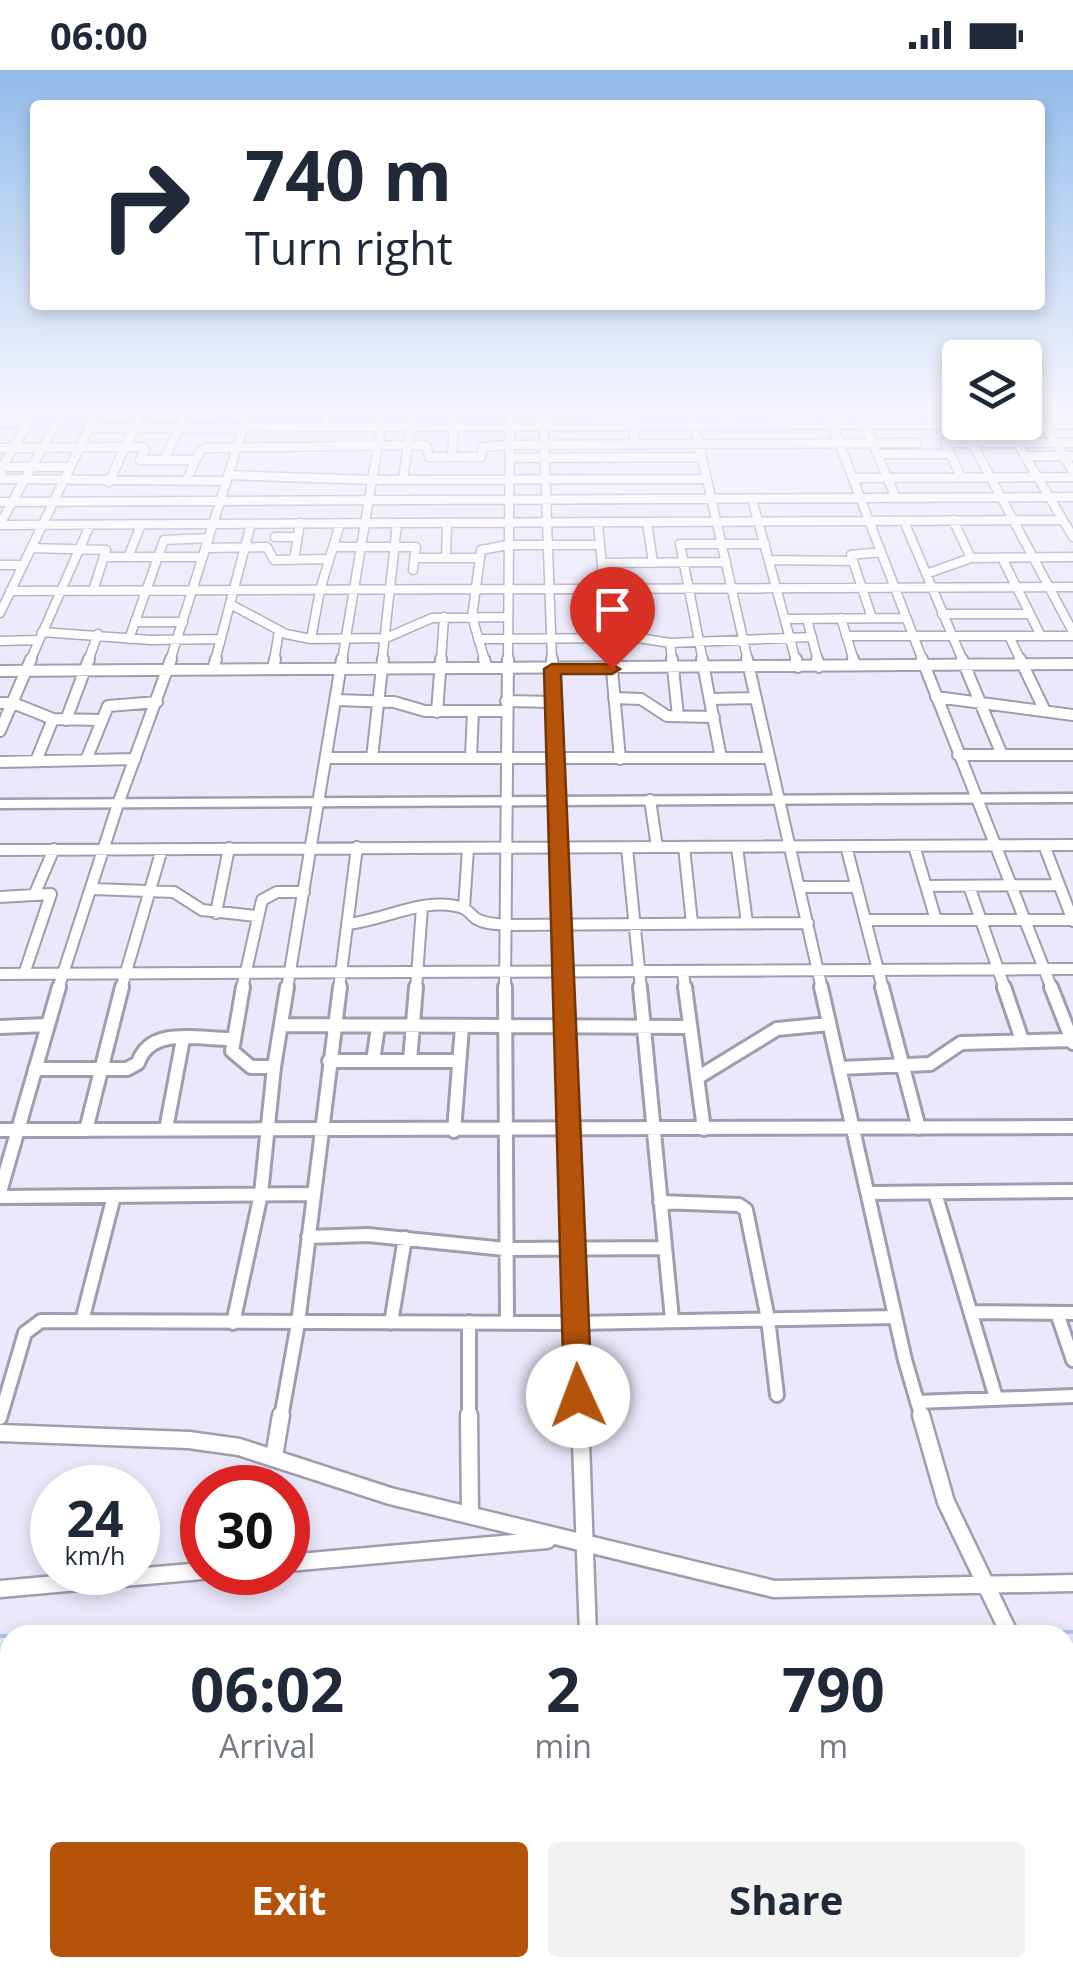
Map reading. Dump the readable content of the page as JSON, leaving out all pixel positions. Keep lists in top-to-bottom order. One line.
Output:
{"page":{"status":"06:00","turn":["740 m","Turn right"],"speed":"24 km/h","limit":"30","eta":["06:02","Arrival","2","min","790","m"],"buttons":["Exit","Share"]}}
